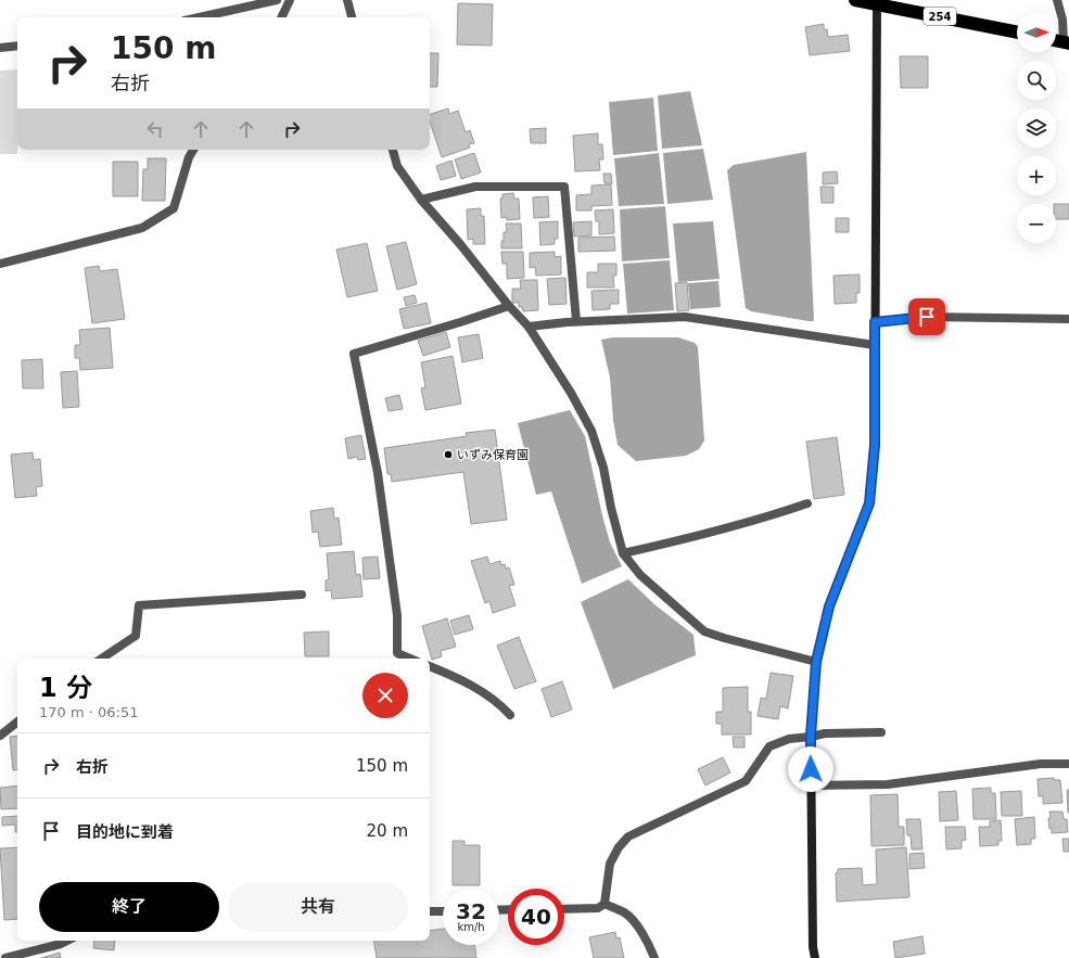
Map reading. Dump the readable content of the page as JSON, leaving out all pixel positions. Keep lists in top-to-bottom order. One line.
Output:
{"streets":{"highway":["254"]},"places":["いずみ保育園"],"north":"right","page":{"map_buttons":["+","−"],"turn":["150 m","右折"],"heading":["1 分","170 m · 06:51"],"list":[{"name":"右折","value":"150 m"},{"name":"目的地に到着","value":"20 m"}],"buttons":["終了","共有"],"speed":"32 km/h","limit":"40"}}
